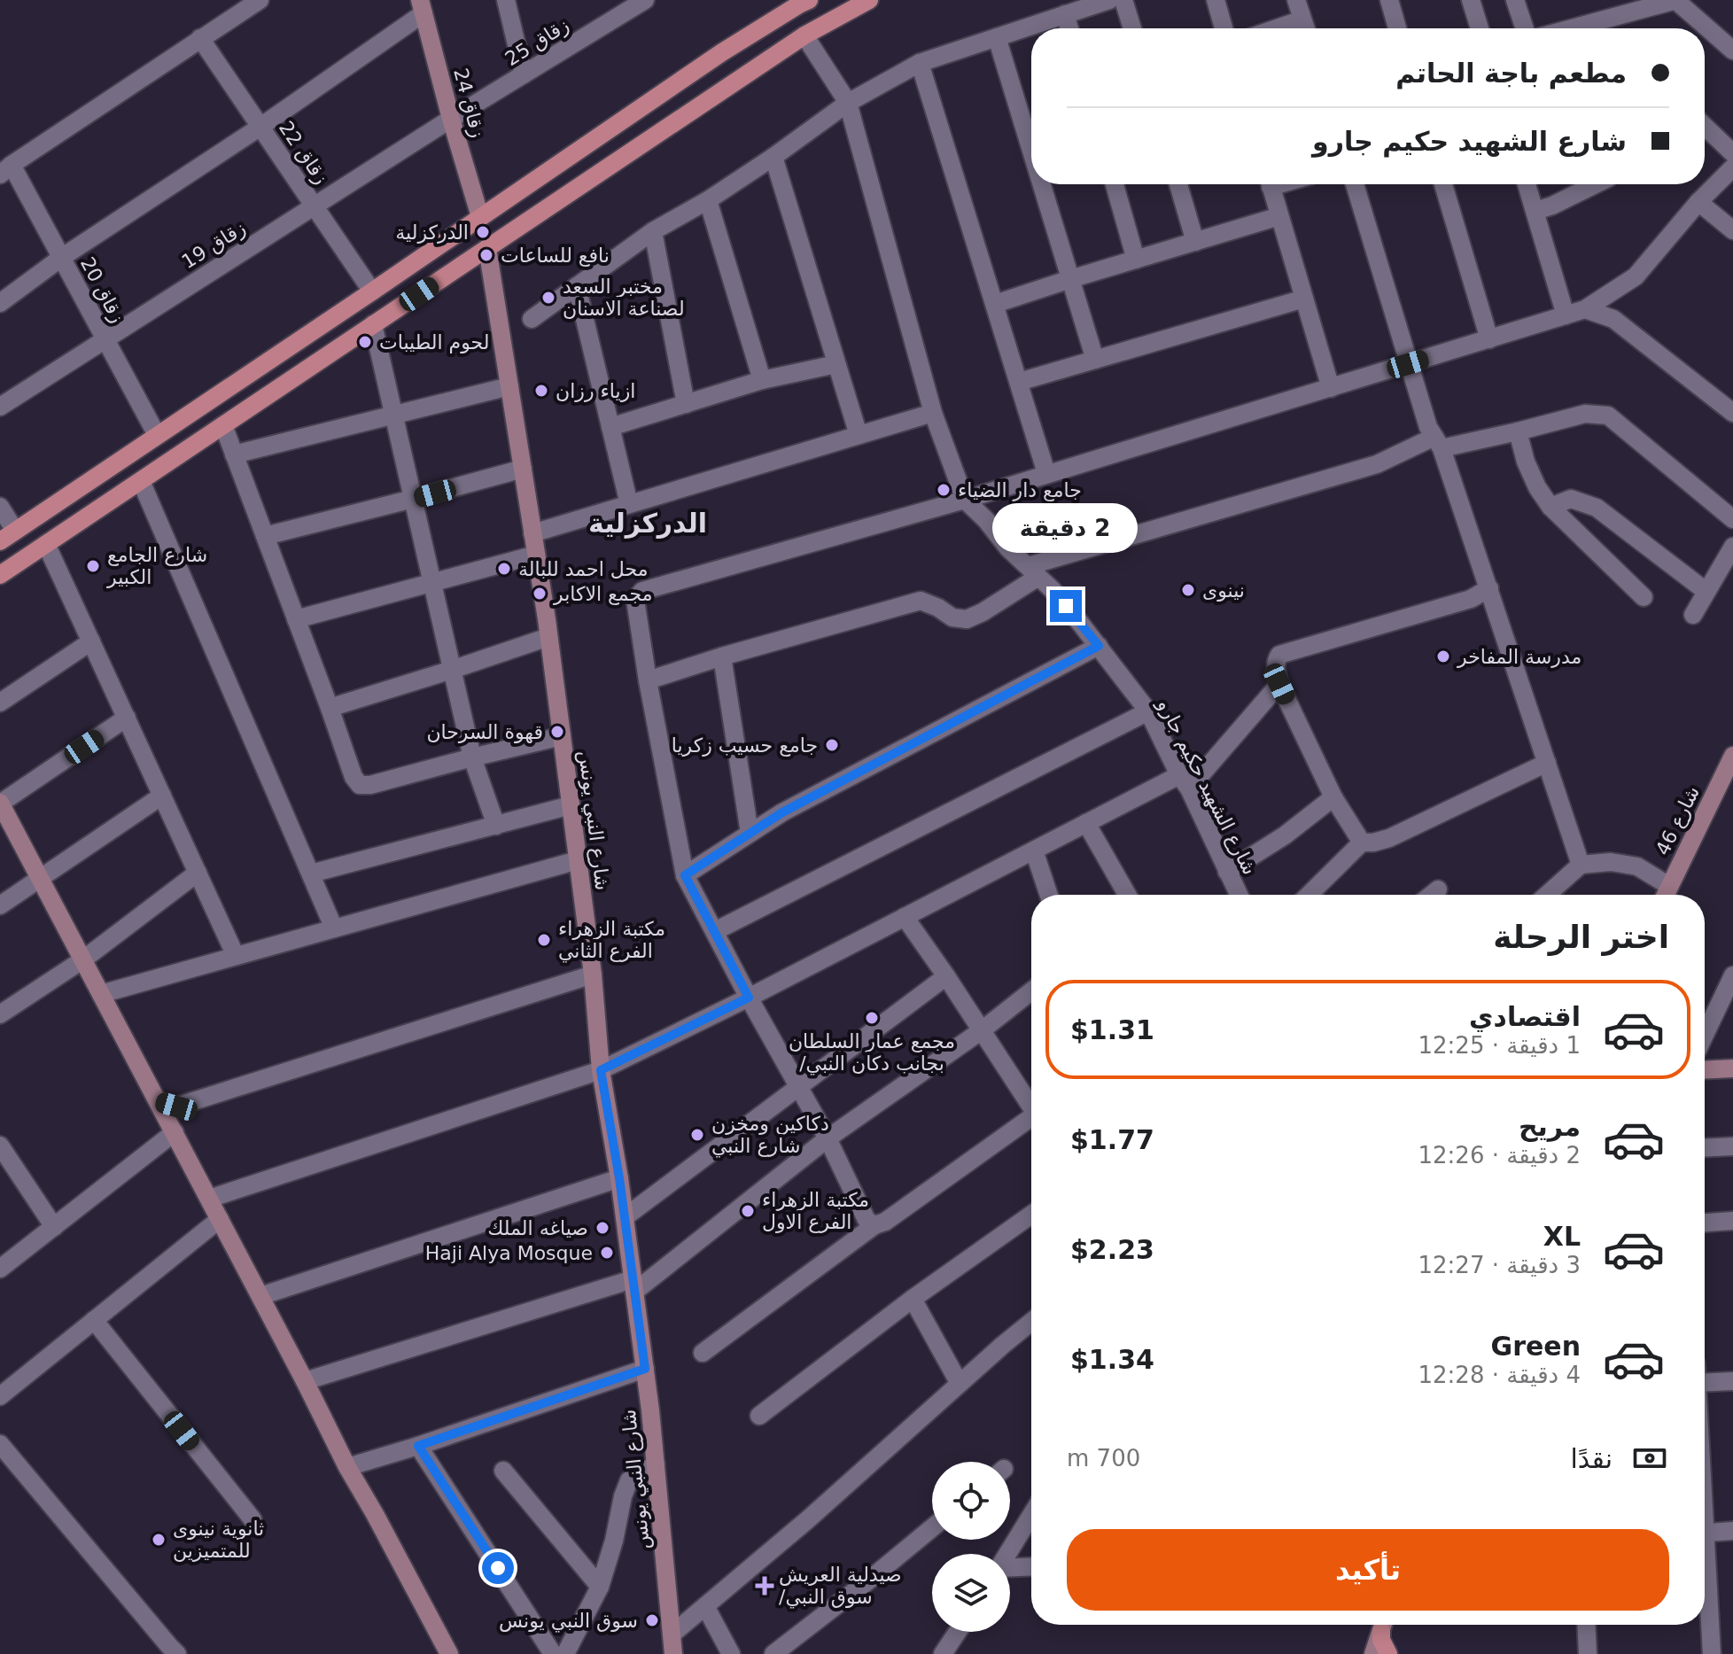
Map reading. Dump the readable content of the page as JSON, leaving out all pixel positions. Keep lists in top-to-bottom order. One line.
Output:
{"streets":{"street":["زقاق 25","زقاق 24","زقاق 22","زقاق 19","زقاق 20","شارع الشهيد حكيم جارو","شارع النبي يونس","شارع 46"]},"crossings":[["زقاق 25","زقاق 24"],["زقاق 25","زقاق 19"],["زقاق 24","زقاق 19"],["زقاق 22","زقاق 19"],["زقاق 19","زقاق 20"]],"districts":["الدركزلية"],"places":{"other":["الدركزلية","نافع للساعات","مختبر السعد لصناعة الاسنان","لحوم الطيبات","ازياء رزان","جامع دار الضياء","شارع الجامع الكبير","محل احمد للبالة","نينوى","مجمع الاكابر","مدرسة المفاخر","قهوة السرحان","جامع حسيب زكريا","مكتبة الزهراء الفرع الثاني","مجمع عمار السلطان /بجانب دكان النبي","دكاكين ومخزن شارع النبي","مكتبة الزهراء الفرع الاول","صياغه الملك","Haji Alya Mosque","ثانوية نينوى للمتميزين","سوق النبي يونس"],"health":["صيدلية العريش /سوق النبي"]},"page":{"banner":["مطعم باجة الحاتم","شارع الشهيد حكيم جارو"],"bubble":"2 دقيقة","heading":"اختر الرحلة","list":[{"name":"اقتصادي","note":"1 دقيقة · 12:25","value":"$1.31"},{"name":"مريح","note":"2 دقيقة · 12:26","value":"$1.77"},{"name":"XL","note":"3 دقيقة · 12:27","value":"$2.23"},{"name":"Green","note":"4 دقيقة · 12:28","value":"$1.34"}],"pay":["نقدًا","700 m"],"buttons":"تأكيد"}}
